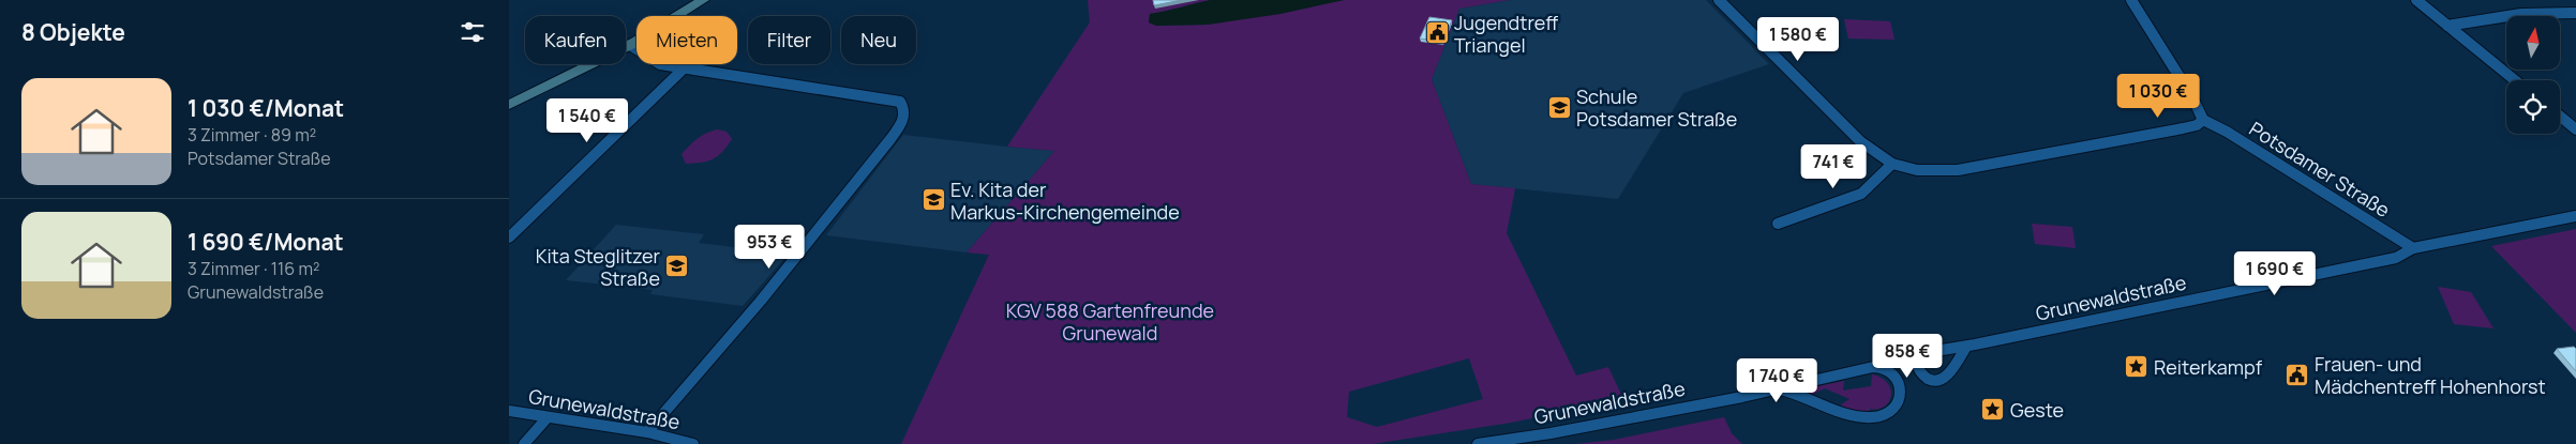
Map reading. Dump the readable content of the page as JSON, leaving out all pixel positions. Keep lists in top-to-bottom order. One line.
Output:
{"streets":{"street":["Potsdamer Straße","Grunewaldstraße"]},"crossings":[["Potsdamer Straße","Grunewaldstraße"]],"parks":["KGV 588 Gartenfreunde Grunewald"],"places":{"public building":["Jugendtreff Triangel","Frauen- und Mädchentreff Hohenhorst"],"school or university":["Schule Potsdamer Straße","Ev. Kita der Markus-Kirchengemeinde","Kita Steglitzer Straße"],"place":["Reiterkampf","Geste"]},"north":"top","page":{"heading":"8 Objekte","chip":["Kaufen","Mieten","Filter","Neu"],"price":["1 580 €","1 030 €","1 540 €","741 €","953 €","1 690 €","858 €","1 740 €"],"list":[{"name":"1 030 €/Monat","note":"3 Zimmer · 89 m² · Potsdamer Straße"},{"name":"1 690 €/Monat","note":"3 Zimmer · 116 m² · Grunewaldstraße"}]}}
